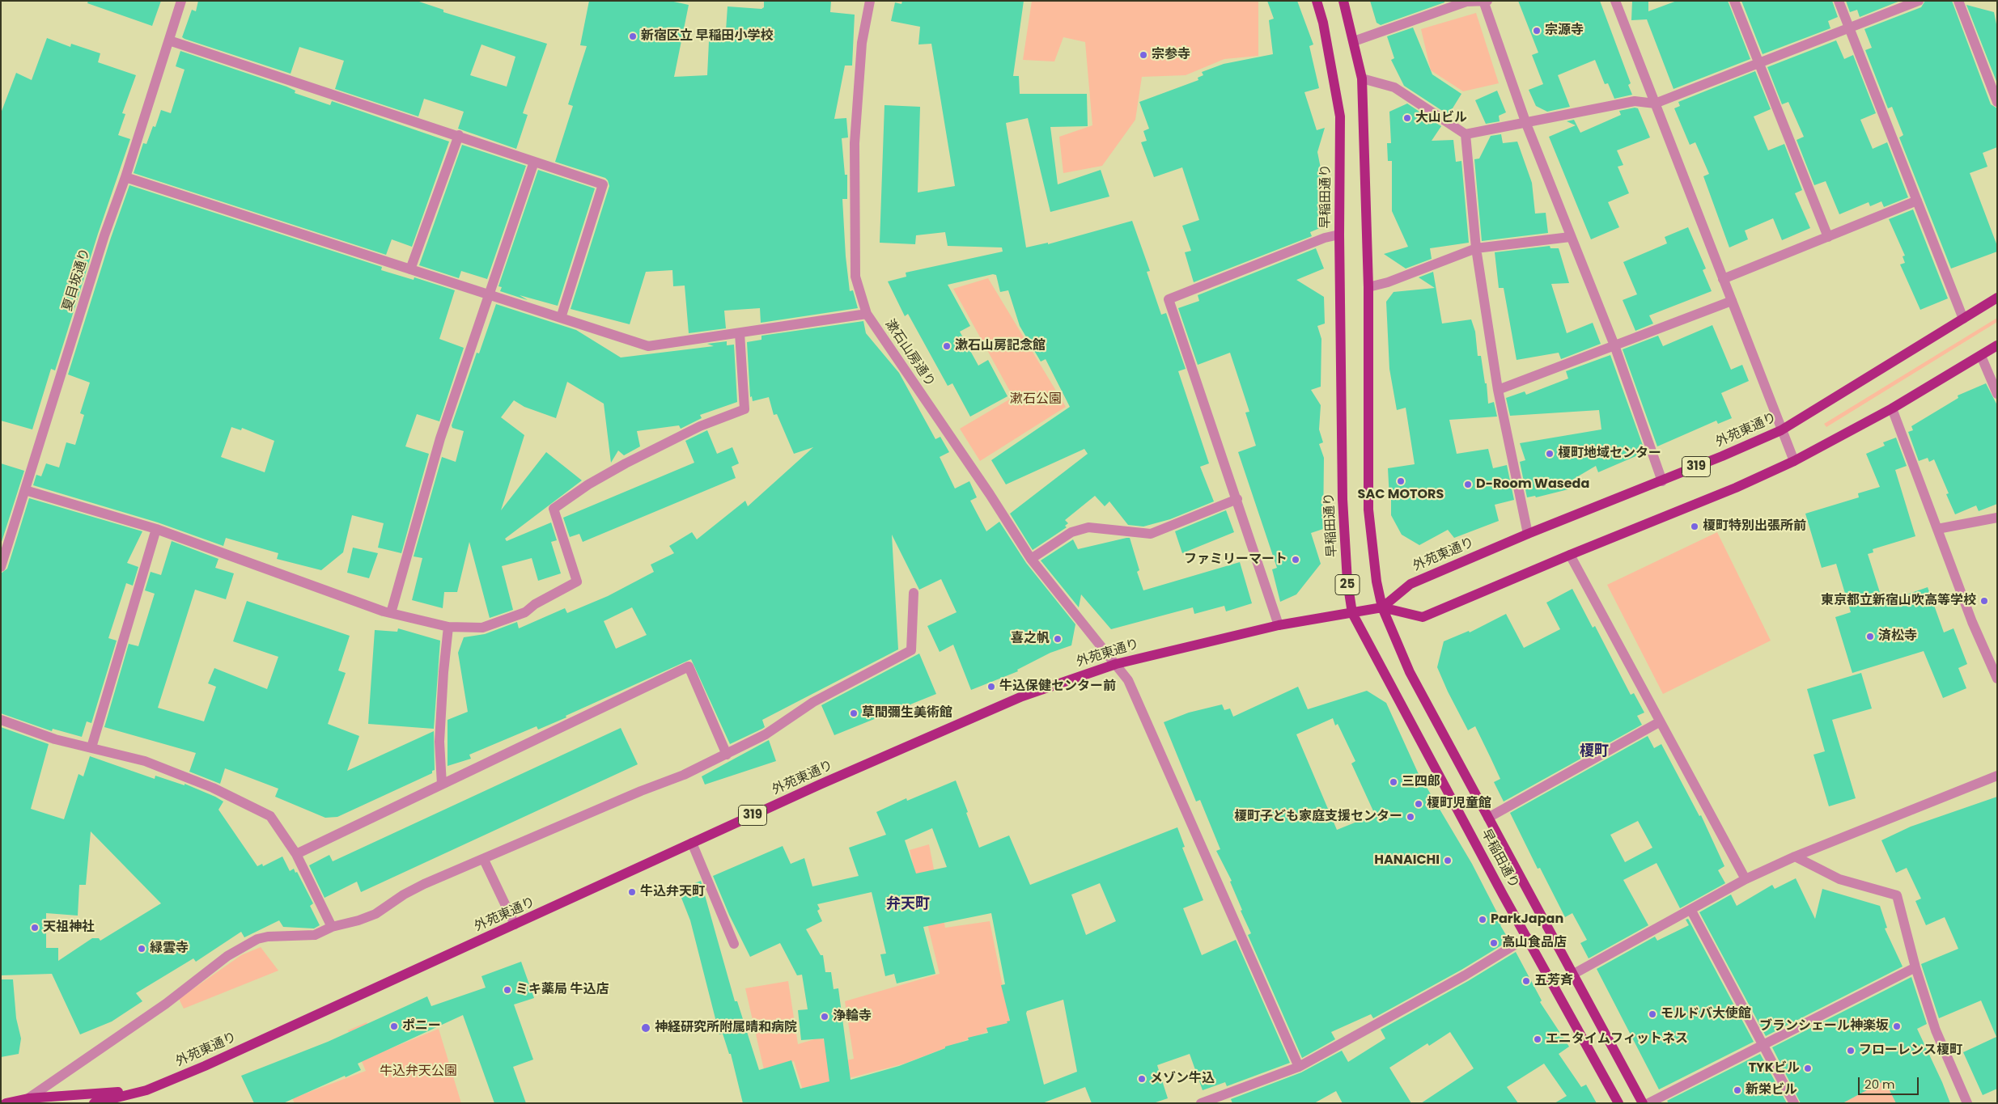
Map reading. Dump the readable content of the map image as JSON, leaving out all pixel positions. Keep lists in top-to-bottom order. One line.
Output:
{"streets":{"main road":["早稲田通り","外苑東通り","319","25"],"street":["夏目坂通り","漱石山房通り"]},"crossings":[["早稲田通り","外苑東通り"],["漱石山房通り","外苑東通り"]],"districts":["榎町","弁天町"],"parks":["漱石公園","牛込弁天公園"],"places":["宗源寺","新宿区立 早稲田小学校","宗参寺","大山ビル","漱石山房記念館","榎町地域センター","SAC MOTORS","D-Room Waseda","榎町特別出張所前","ファミリーマート","東京都立新宿山吹高等学校","済松寺","喜之帆","牛込保健センター前","草間彌生美術館","三四郎","榎町児童館","榎町子ども家庭支援センター","HANAICHI","牛込弁天町","ParkJapan","天祖神社","高山食品店","緑雲寺","五芳斉","ミキ薬局 牛込店","モルドバ大使館","浄輪寺","ポニー","ブランシェール神楽坂","神経研究所附属晴和病院","エニタイムフィットネス","フローレンス榎町","TYKビル","メゾン牛込","新栄ビル"],"scale_bar":"20 m"}
